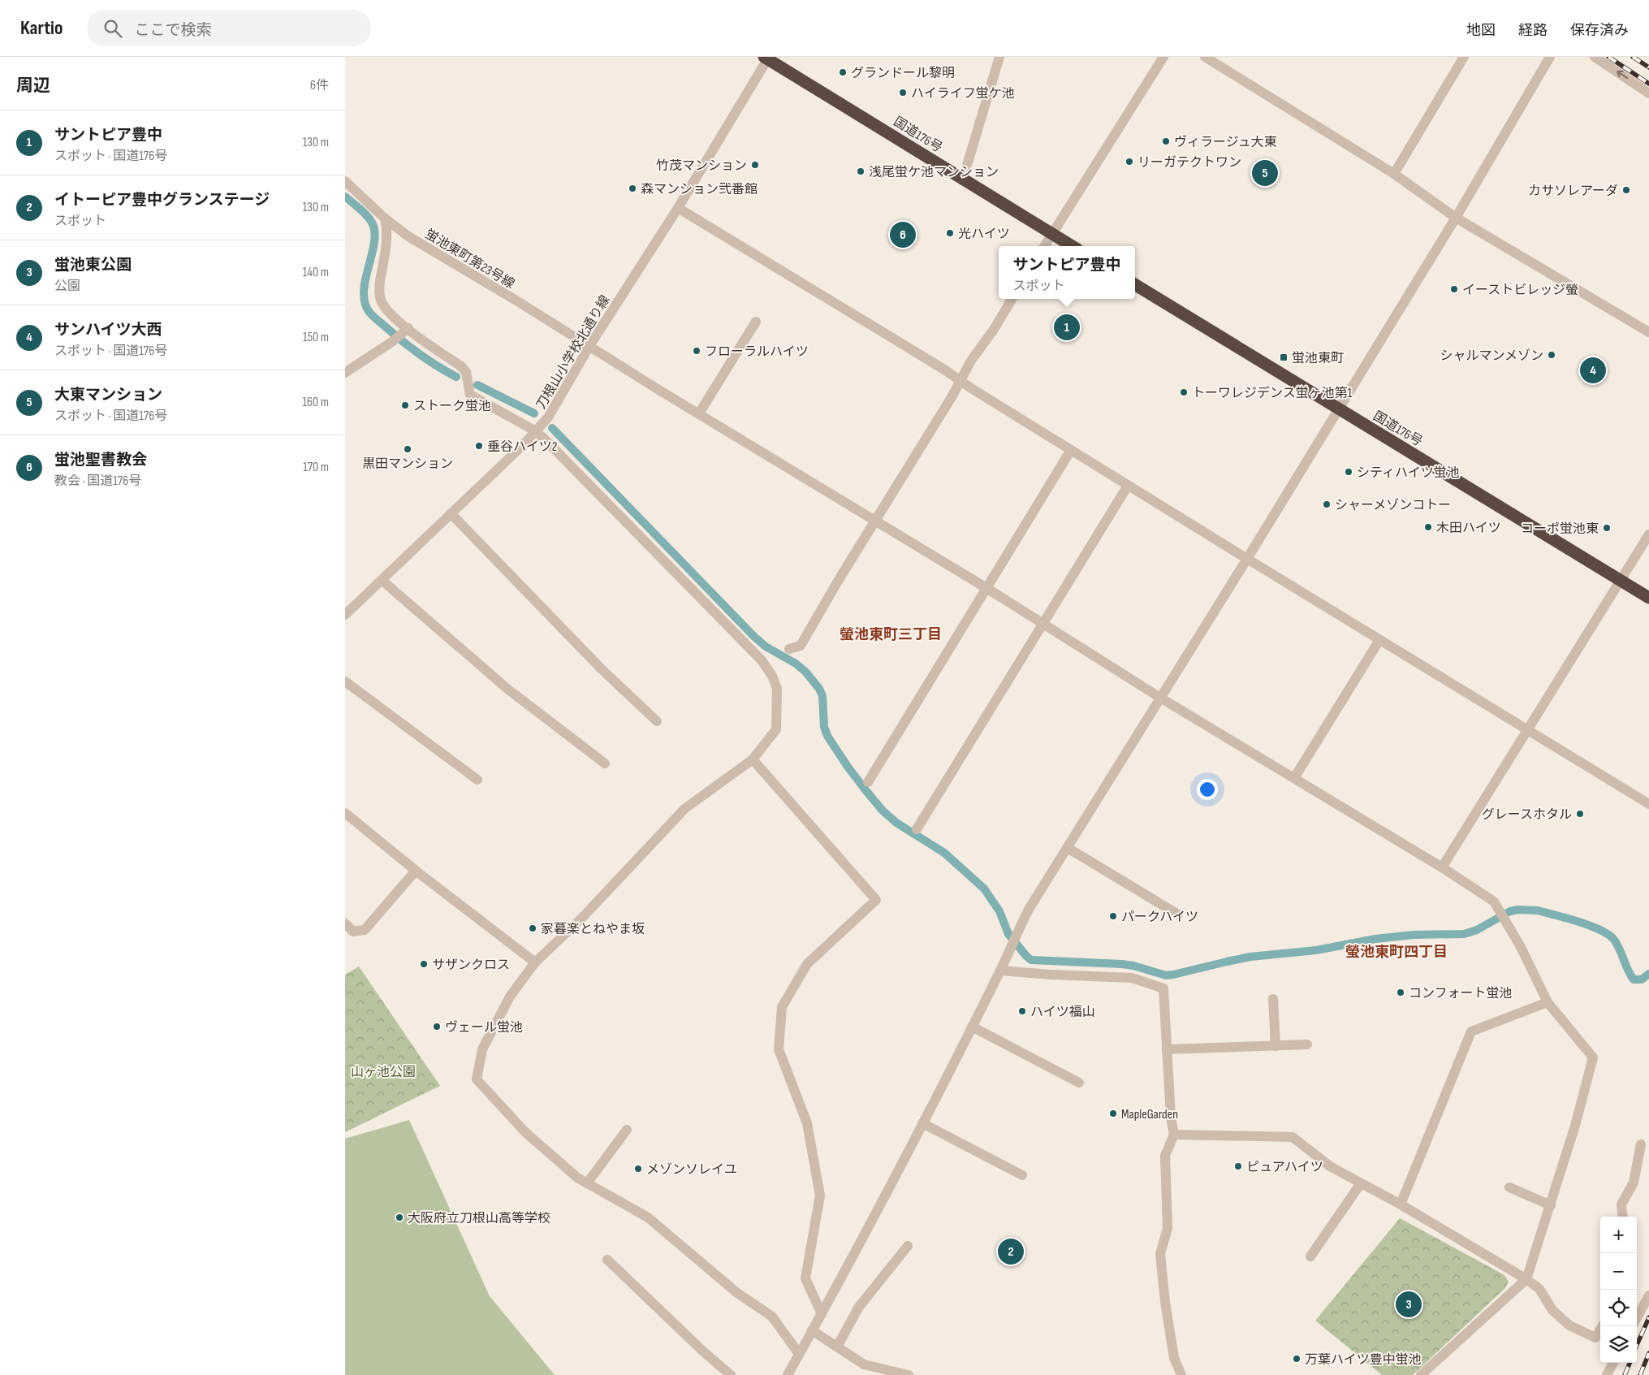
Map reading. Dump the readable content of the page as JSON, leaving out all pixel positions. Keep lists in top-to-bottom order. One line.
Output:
{"streets":{"highway":["国道176号"],"street":["蛍池東町第23号線","刀根山小学校北通り線"]},"crossings":[["国道176号","刀根山小学校北通り線"],["蛍池東町第23号線","刀根山小学校北通り線"]],"districts":["螢池東町三丁目","螢池東町四丁目"],"parks":["山ヶ池公園"],"places":{"other":["グランドール黎明","ハイライフ蛍ケ池","ヴィラージュ大東","リーガテクトワン","竹茂マンション","浅尾蛍ケ池マンション","森マンション弐番館","カサソレアーダ","光ハイツ","イーストビレッジ螢","フローラルハイツ","シャルマンメゾン","トーワレジデンス蛍ヶ池第1","ストーク蛍池","垂谷ハイツ2","黒田マンション","シティハイツ蛍池","シャーメゾンコトー","木田ハイツ","コーポ蛍池東","グレースホタル","パークハイツ","家暮楽とねやま坂","サザンクロス","コンフォート蛍池","ハイツ福山","ヴェール蛍池","MapleGarden","ピュアハイツ","メゾンソレイユ","大阪府立刀根山高等学校","万葉ハイツ豊中蛍池"],"transit":["蛍池東町"]},"page":{"header":"Kartio","search":"ここで検索","nav":["地図","経路","保存済み"],"heading":["周辺","6件"],"list":[{"mark":"1","name":"サントピア豊中","note":"スポット · 国道176号","value":"130 m"},{"mark":"2","name":"イトーピア豊中グランステージ","note":"スポット","value":"130 m"},{"mark":"3","name":"蛍池東公園","note":"公園","value":"140 m"},{"mark":"4","name":"サンハイツ大西","note":"スポット · 国道176号","value":"150 m"},{"mark":"5","name":"大東マンション","note":"スポット · 国道176号","value":"160 m"},{"mark":"6","name":"蛍池聖書教会","note":"教会 · 国道176号","value":"170 m"}],"pins":["5","6","1","4","2","3"],"popup":["サントピア豊中","スポット"],"map_buttons":["+","−"]}}
